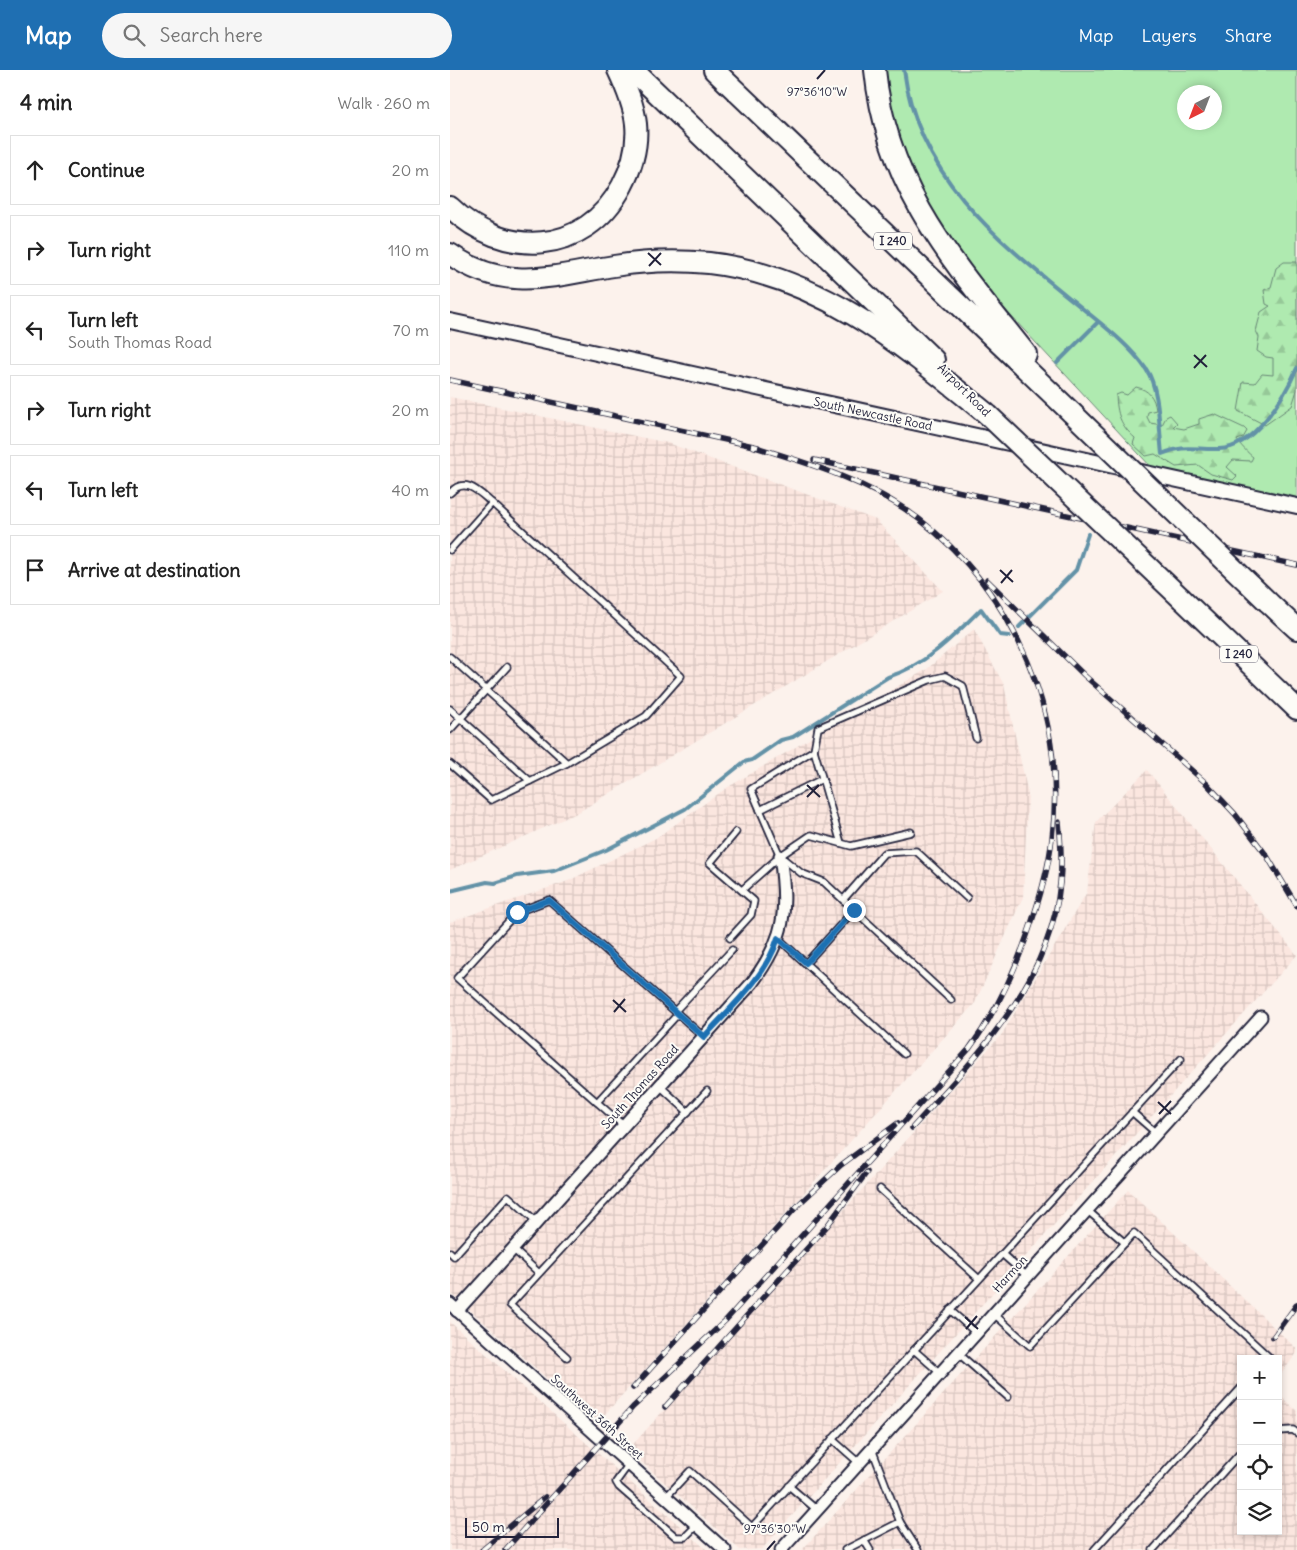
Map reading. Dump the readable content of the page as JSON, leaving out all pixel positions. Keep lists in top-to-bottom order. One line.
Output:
{"streets":{"highway":["I 240","Airport Road"],"street":["South Newcastle Road","South Thomas Road","Harmon","Southwest 36th Street"]},"crossings":[["South Thomas Road","Southwest 36th Street"]],"scale_bar":"50 m","north":"bottom left","page":{"header":"Map","search":"Search here","nav":["Map","Layers","Share"],"heading":["4 min","Walk · 260 m"],"list":[["Continue","20 m"],["Turn right","110 m"],["Turn left","South Thomas Road","70 m"],["Turn right","20 m"],["Turn left","40 m"],"Arrive at destination"],"map_buttons":["+","−"],"scale":"50 m"},"coordinates":["97°36'10\"W","97°36'30\"W"]}
